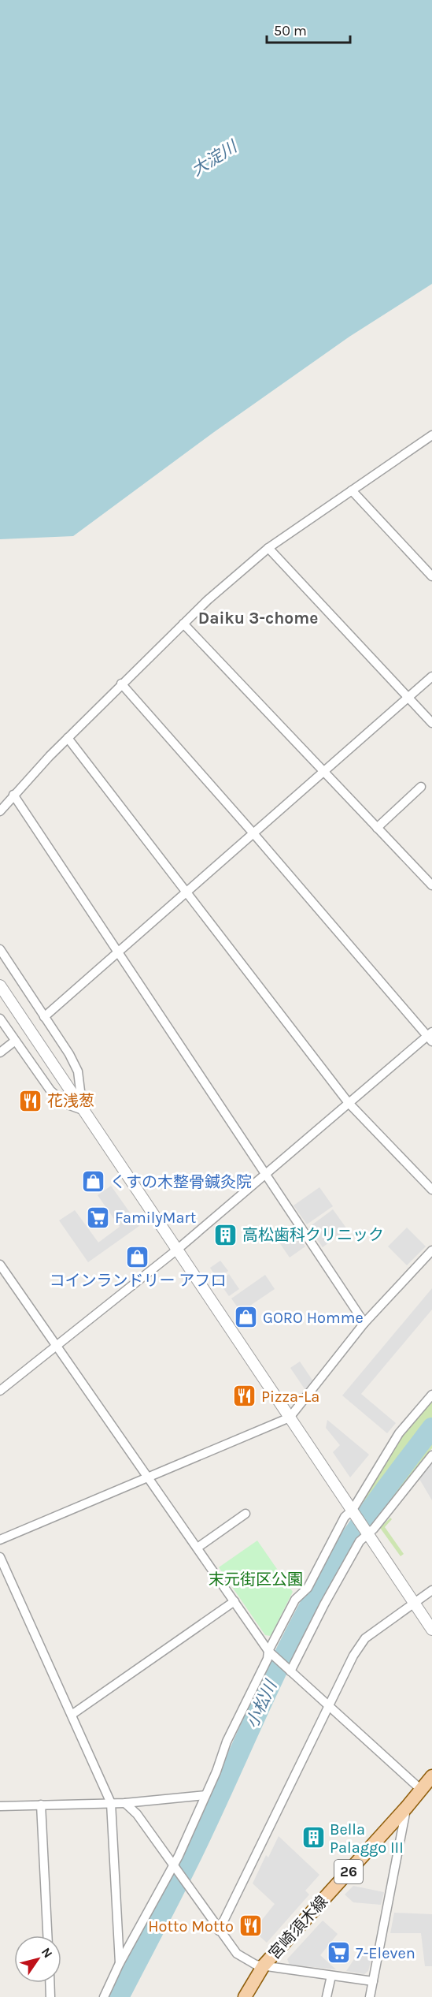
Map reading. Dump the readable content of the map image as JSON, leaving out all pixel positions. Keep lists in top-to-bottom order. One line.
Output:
{"streets":{"main road":["26","宮崎須木線"]},"districts":["Daiku 3-chome"],"water":["大淀川","小松川"],"parks":["末元街区公園"],"places":{"restaurant":["花浅葱","Pizza-La","Hotto Motto"],"shop":["くすの木整骨鍼灸院","コインランドリー アフロ","GORO Homme"],"supermarket":["FamilyMart","7-Eleven"],"building":["高松歯科クリニック","Bella Palaggo III"]},"scale_bar":"50 m","north":"top right"}
